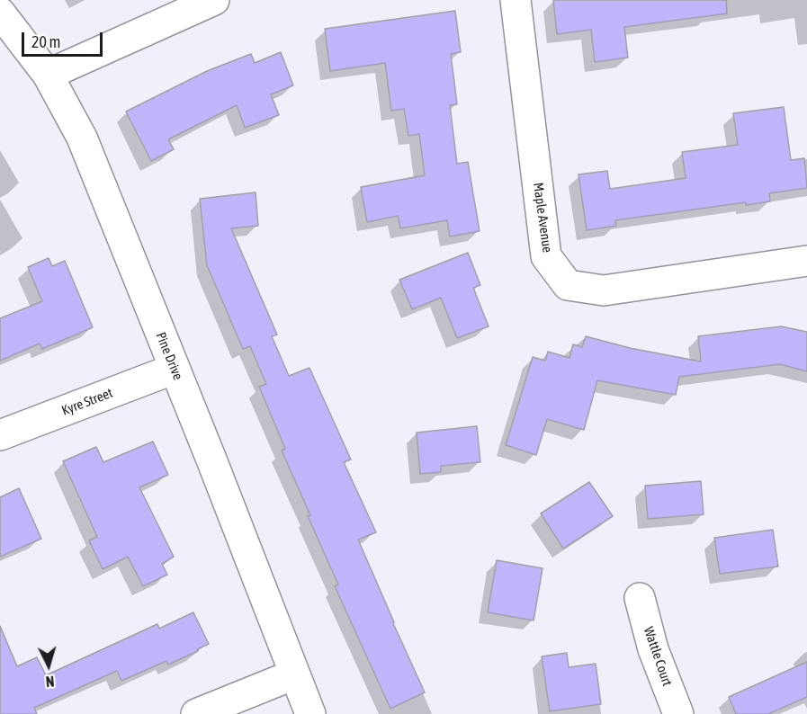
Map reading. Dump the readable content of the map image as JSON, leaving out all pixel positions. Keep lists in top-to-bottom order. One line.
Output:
{"streets":{"street":["Maple Avenue","Pine Drive","Kyre Street","Wattle Court"]},"crossings":[["Pine Drive","Kyre Street"]],"scale_bar":"20 m","north":"bottom"}
